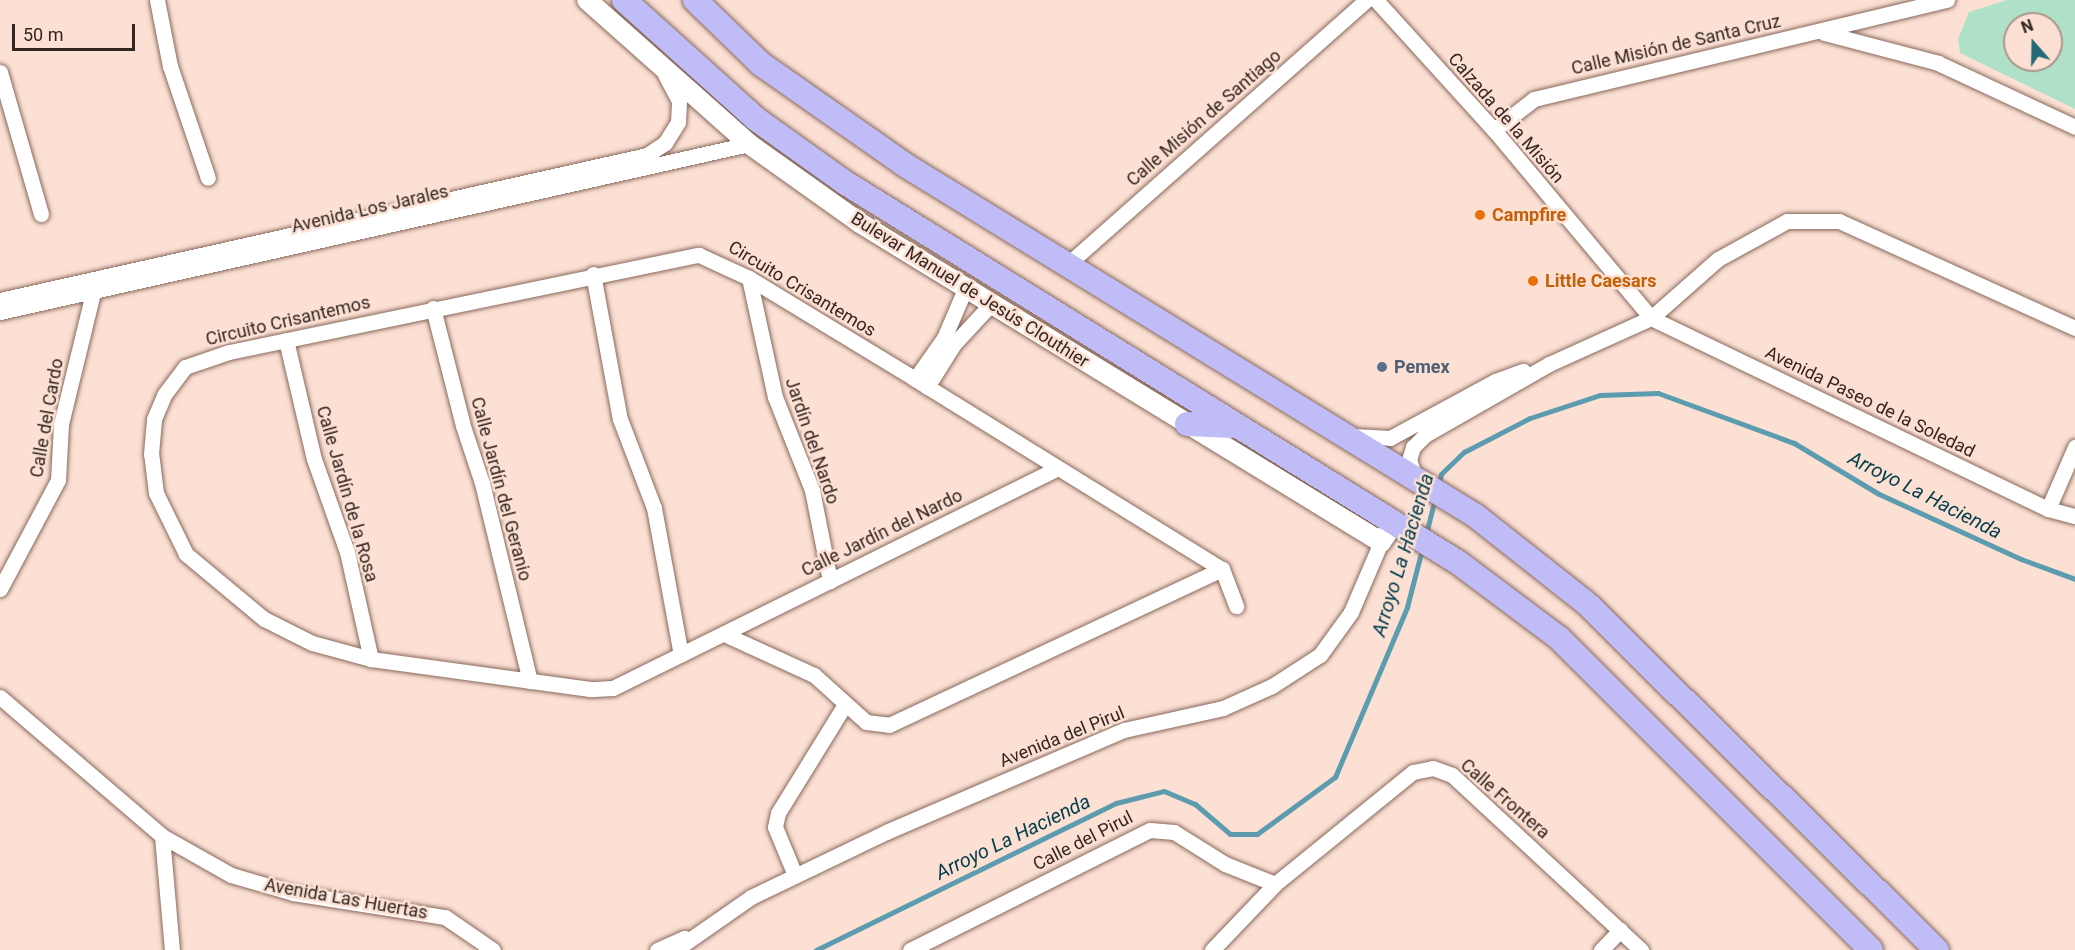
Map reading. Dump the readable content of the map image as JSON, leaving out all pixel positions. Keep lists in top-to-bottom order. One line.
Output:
{"streets":{"street":["Calle Misión de Santa Cruz","Calle Misión de Santiago","Calzada de la Misión","Avenida Los Jarales","Circuito Crisantemos","Bulevar Manuel de Jesús Clouthier","Avenida Paseo de la Soledad","Calle del Cardo","Jardín del Nardo","Calle Jardín del Geranio","Calle Jardín de la Rosa","Calle Jardín del Nardo","Avenida del Pirul","Calle Frontera","Calle del Pirul","Avenida Las Huertas"]},"crossings":[["Calle Misión de Santa Cruz","Calzada de la Misión"],["Calzada de la Misión","Avenida Paseo de la Soledad"],["Avenida Los Jarales","Bulevar Manuel de Jesús Clouthier"],["Avenida Los Jarales","Calle del Cardo"],["Circuito Crisantemos","Jardín del Nardo"],["Circuito Crisantemos","Calle Jardín del Geranio"],["Circuito Crisantemos","Calle Jardín de la Rosa"],["Circuito Crisantemos","Calle Jardín del Nardo"],["Bulevar Manuel de Jesús Clouthier","Avenida del Pirul"],["Jardín del Nardo","Calle Jardín del Nardo"],["Calle Frontera","Calle del Pirul"]],"water":["Arroyo La Hacienda"],"places":["Campfire","Little Caesars","Pemex"],"scale_bar":"50 m","north":"top"}
